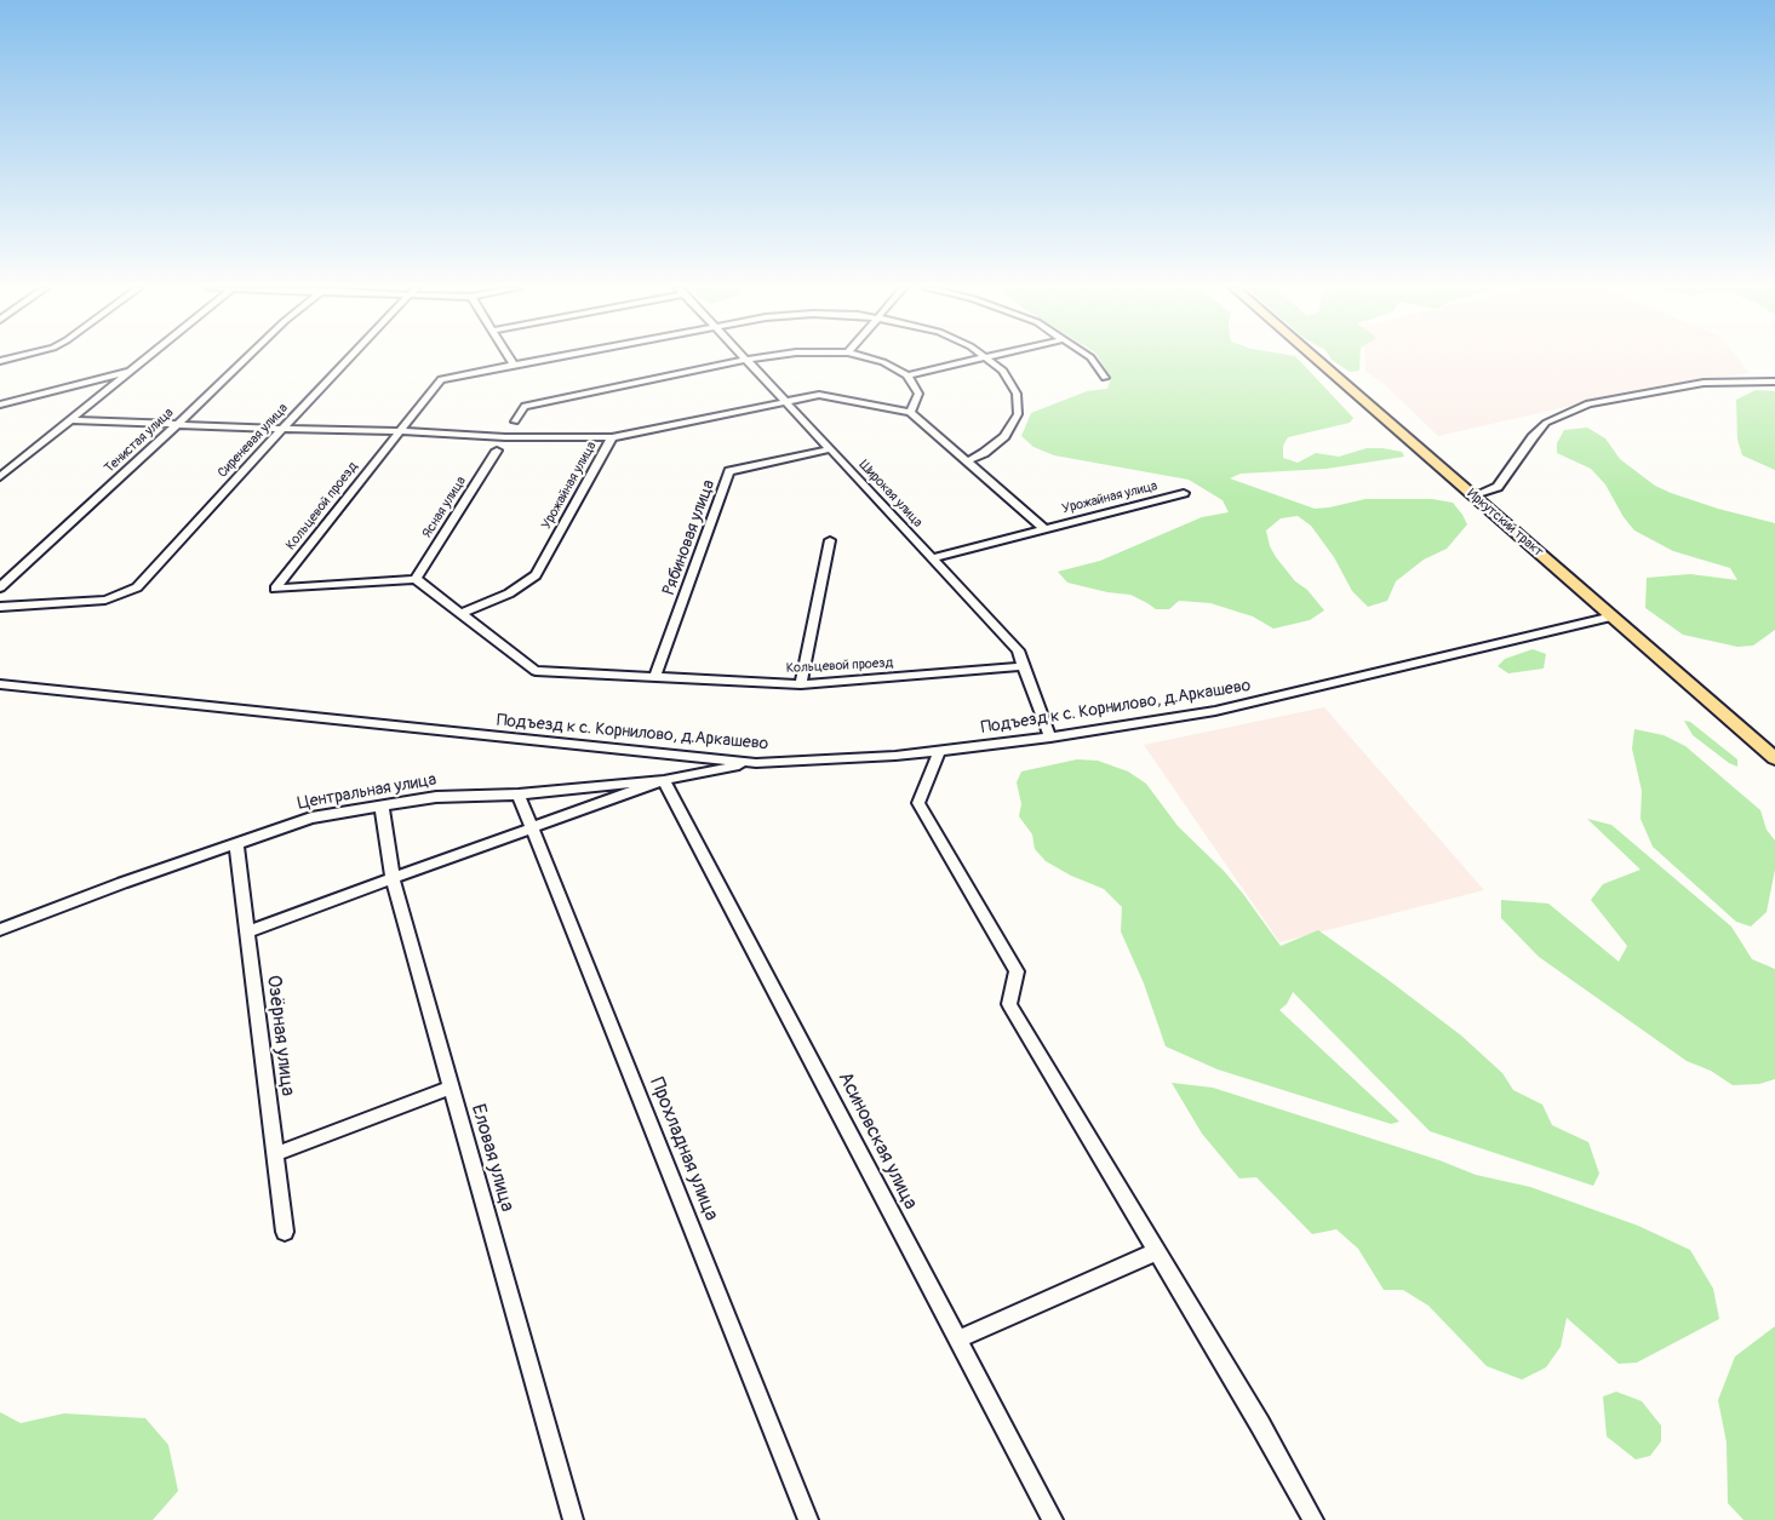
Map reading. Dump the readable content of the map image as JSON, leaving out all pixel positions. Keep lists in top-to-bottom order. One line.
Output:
{"streets":{"main road":["Иркутский тракт"],"street":["Тенистая улица","Сиреневая улица","Урожайная улица","Широкая улица","Кольцевой проезд","Ясная улица","Рябиновая улица","Подъезд к с. Корнилово, д.Аркашево","Центральная улица","Озёрная улица","Асиновская улица","Прохладная улица","Еловая улица"]},"crossings":[["Урожайная улица","Широкая улица"],["Урожайная улица","Кольцевой проезд"],["Широкая улица","Кольцевой проезд"],["Широкая улица","Рябиновая улица"],["Широкая улица","Подъезд к с. Корнилово, д.Аркашево"],["Кольцевой проезд","Ясная улица"],["Кольцевой проезд","Рябиновая улица"],["Иркутский тракт","Подъезд к с. Корнилово, д.Аркашево"],["Подъезд к с. Корнилово, д.Аркашево","Центральная улица"],["Центральная улица","Озёрная улица"],["Центральная улица","Асиновская улица"],["Центральная улица","Прохладная улица"],["Центральная улица","Еловая улица"]]}
